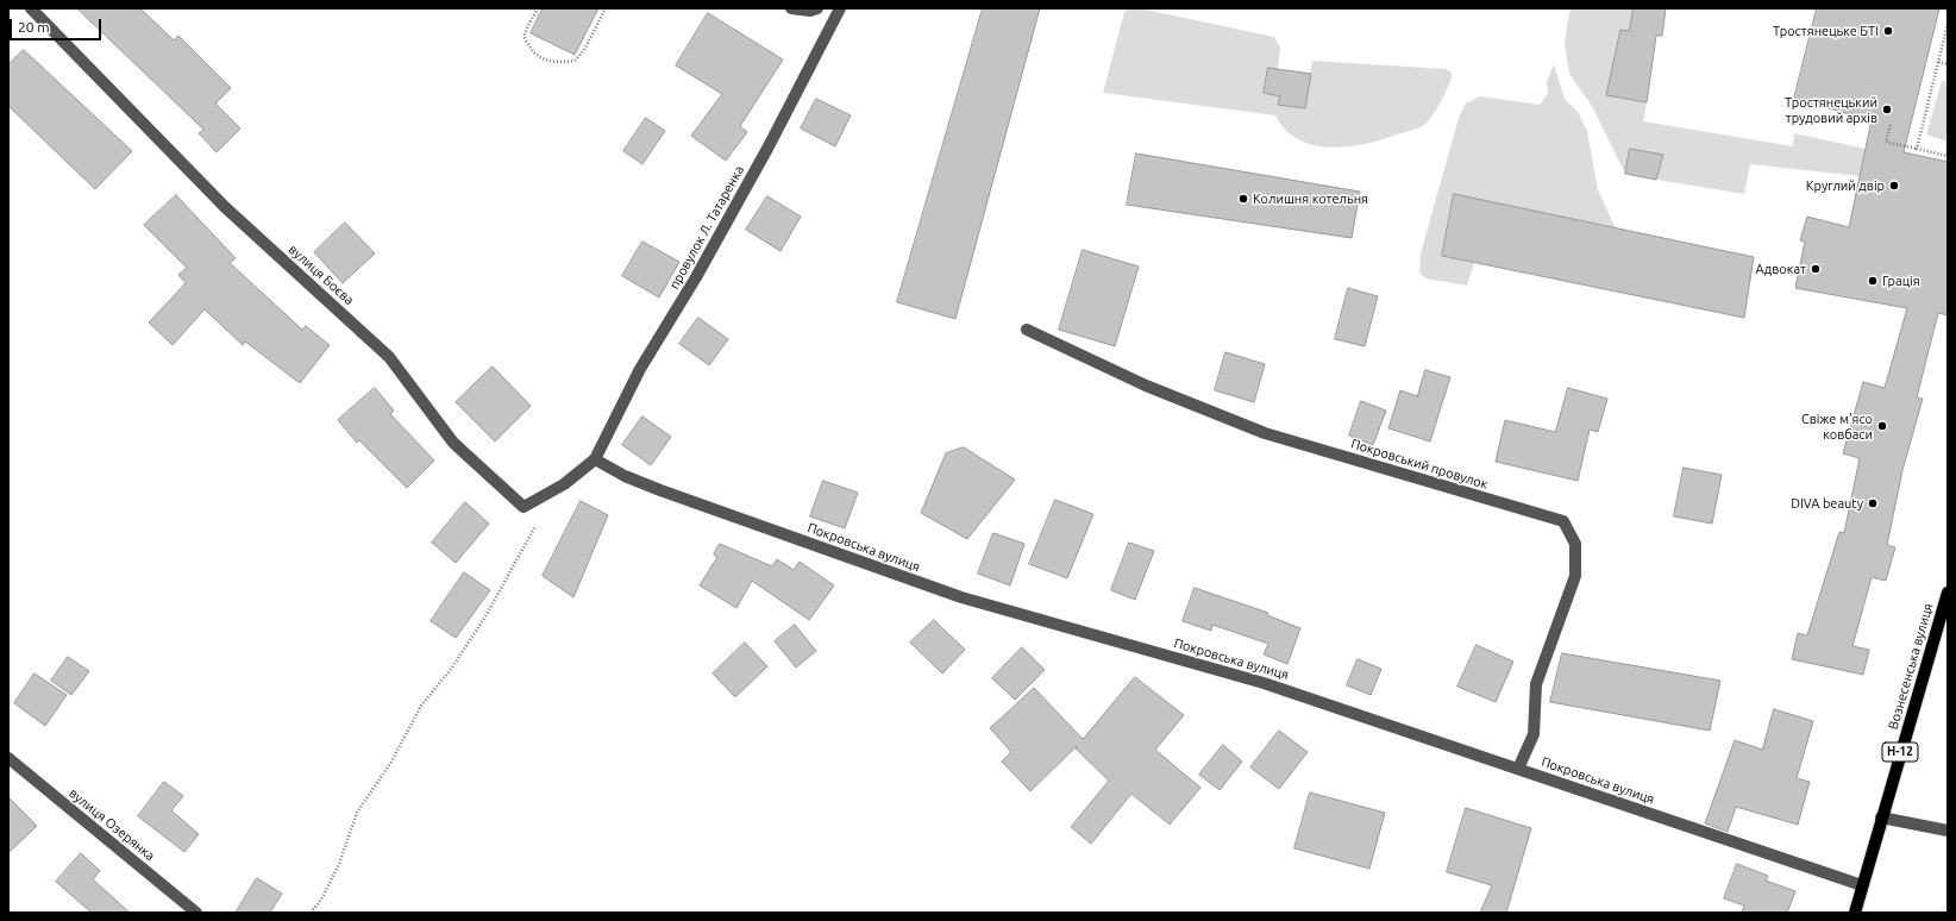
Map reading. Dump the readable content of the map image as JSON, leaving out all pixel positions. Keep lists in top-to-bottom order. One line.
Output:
{"streets":{"main road":["Вознесенська вулиця","Н-12"],"street":["провулок Л. Татаренка","вулиця Боєва","Покровський провулок","Покровська вулиця","вулиця Озерянка"]},"crossings":[["провулок Л. Татаренка","Покровська вулиця"],["Покровський провулок","Покровська вулиця"],["Покровська вулиця","Вознесенська вулиця"]],"places":["Тростянецьке БТІ","Тростянецький трудовий архів","Круглий двір","Колишня котельня","Адвокат","Грація","Свіже м'ясо ковбаси","DIVA beauty"],"scale_bar":"20 m"}
